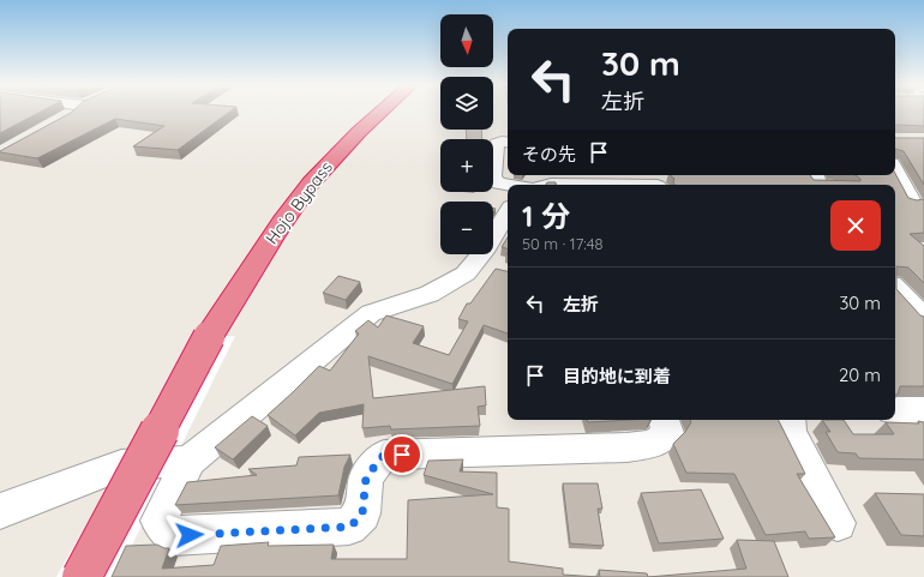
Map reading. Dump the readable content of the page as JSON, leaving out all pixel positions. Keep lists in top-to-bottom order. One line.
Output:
{"streets":{"highway":["Hojo Bypass"]},"north":"bottom","page":{"map_buttons":["+","−"],"turn":["30 m","左折"],"then":"その先","heading":["1 分","50 m · 17:48"],"list":[{"name":"左折","value":"30 m"},{"name":"目的地に到着","value":"20 m"}]}}
